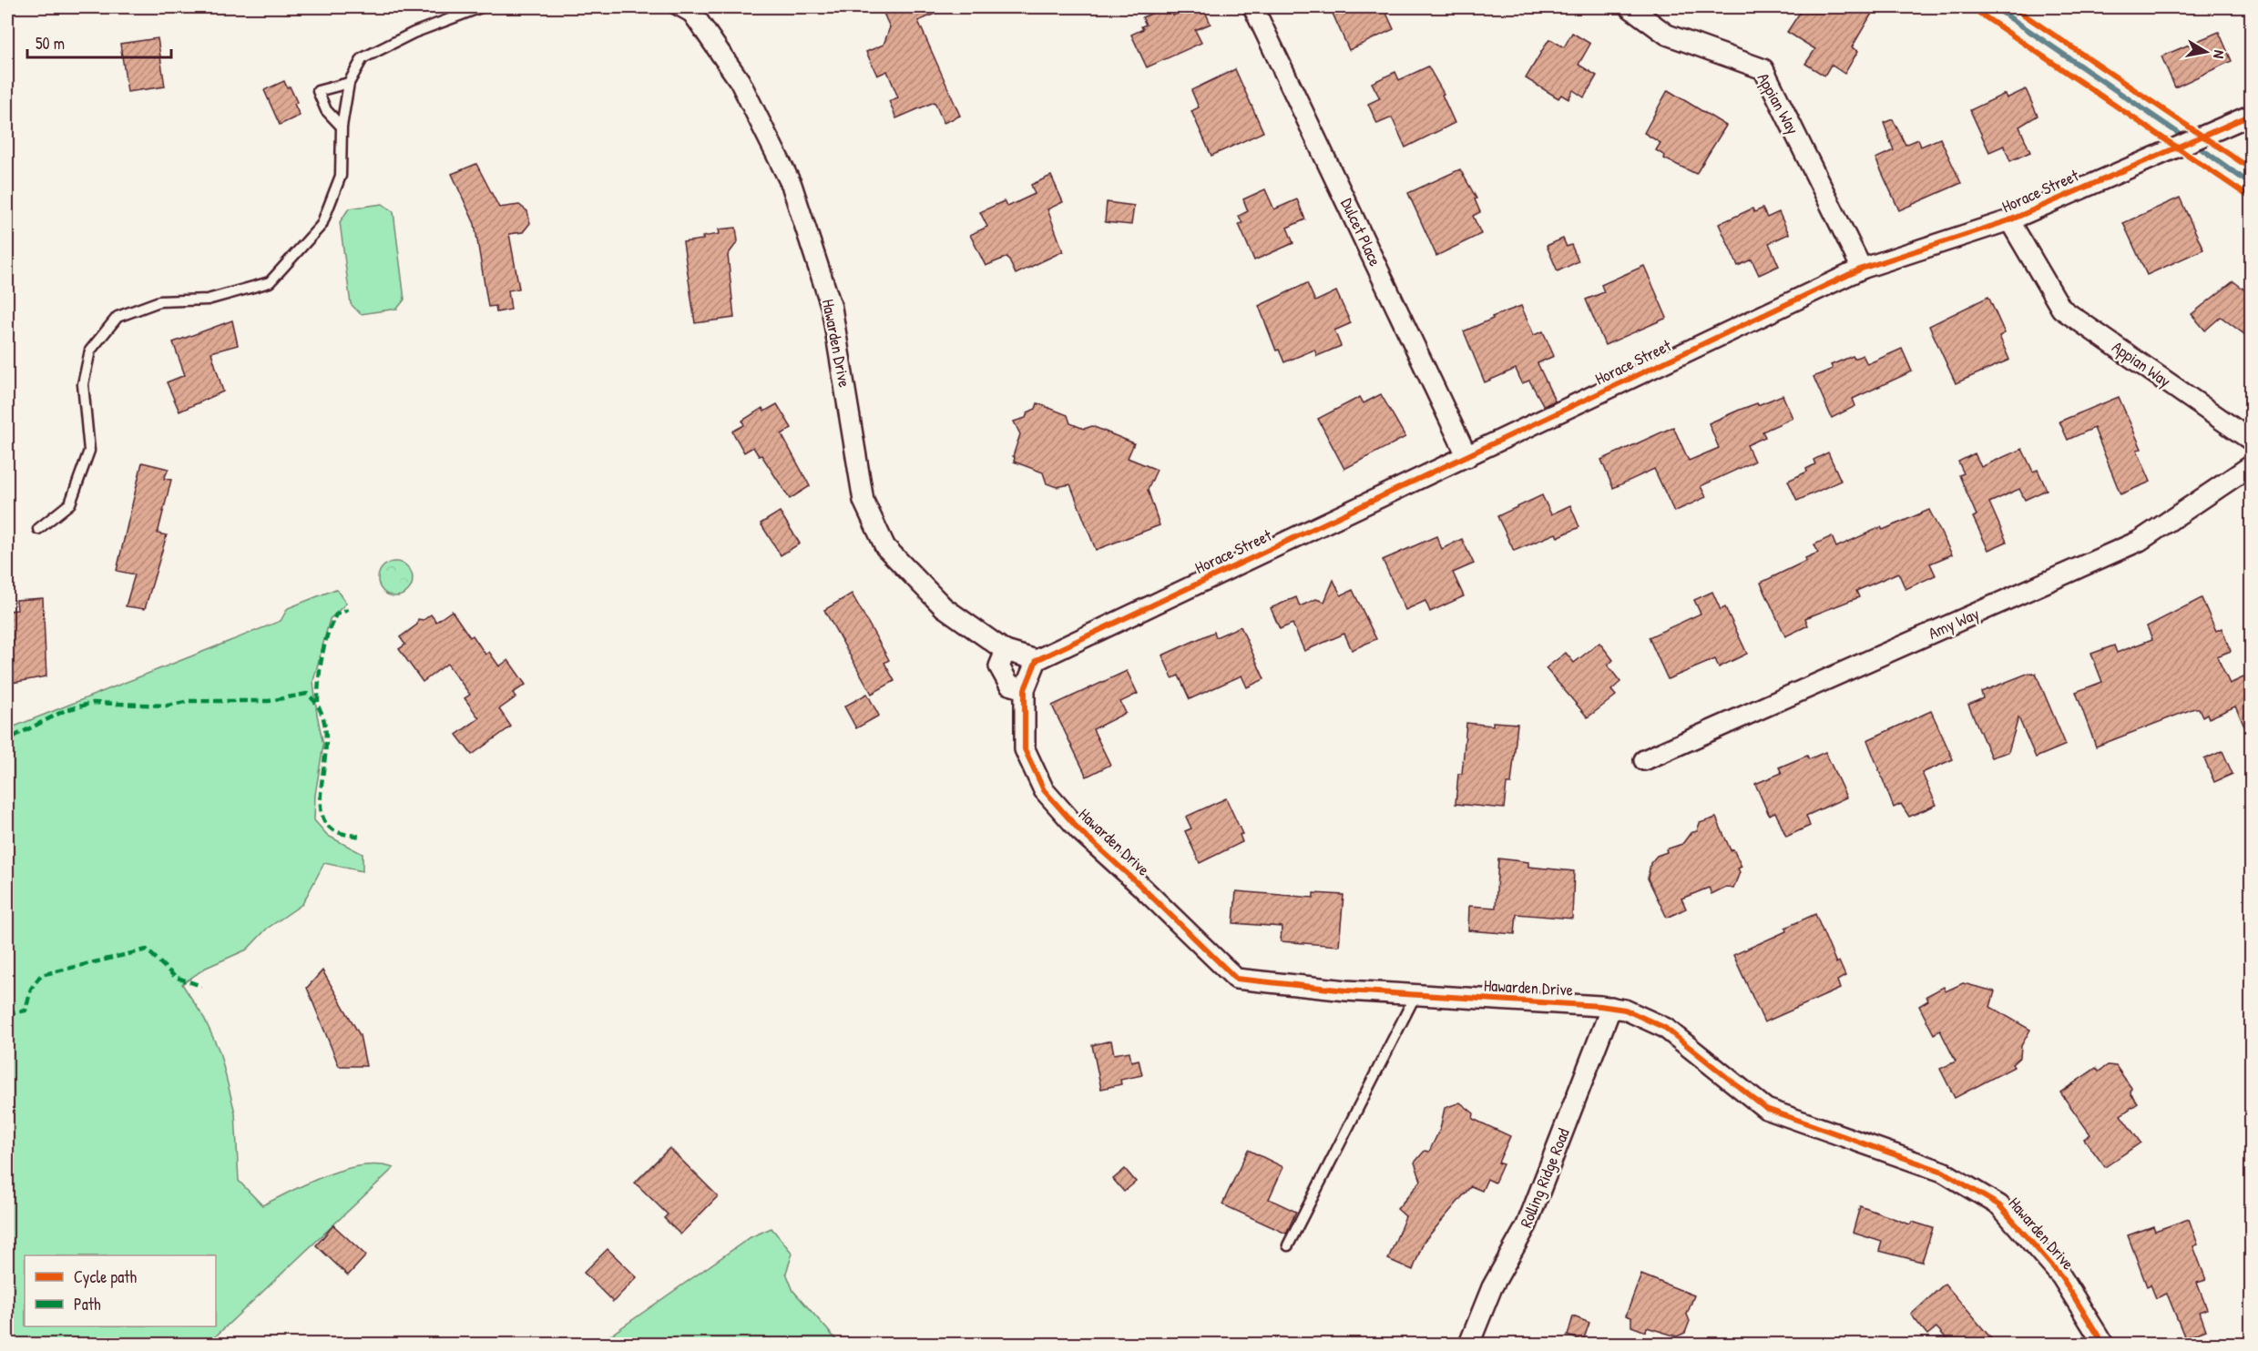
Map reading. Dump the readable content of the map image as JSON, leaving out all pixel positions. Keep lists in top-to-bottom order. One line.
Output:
{"streets":{"street":["Appian Way","Horace Street","Dulcet Place","Hawarden Drive","Amy Way","Rolling Ridge Road"]},"crossings":[["Appian Way","Horace Street"],["Horace Street","Dulcet Place"],["Horace Street","Hawarden Drive"],["Hawarden Drive","Rolling Ridge Road"]],"legend":["Cycle path","Path"],"scale_bar":"50 m","north":"right"}
